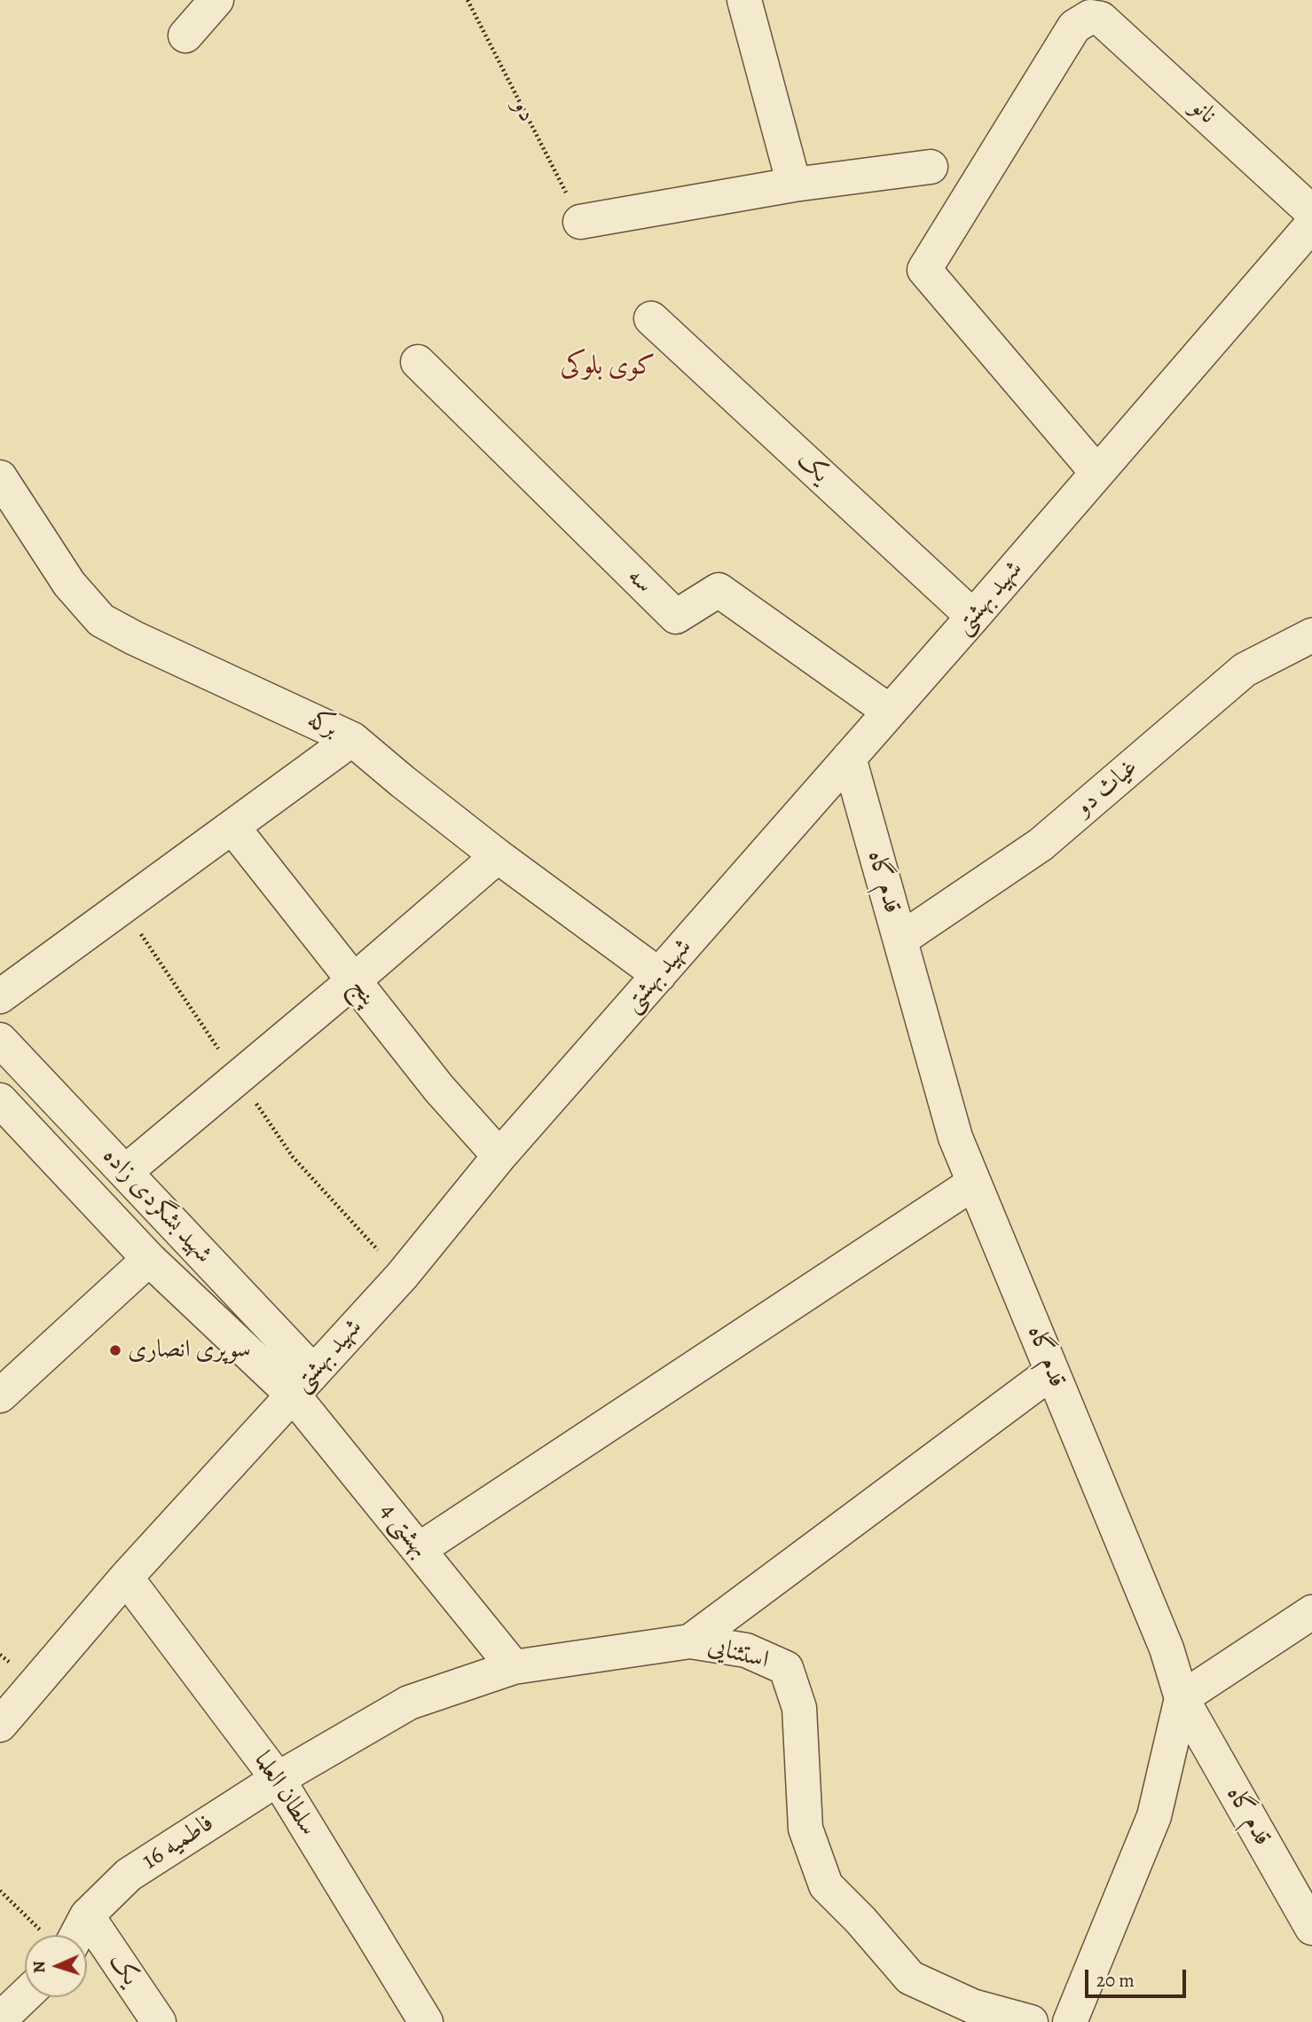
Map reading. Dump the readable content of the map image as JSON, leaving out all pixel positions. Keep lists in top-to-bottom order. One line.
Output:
{"streets":{"street":["نانو","یک","سه","شهید بهشتی","برکه","غیاث دو","قدم گاه","پنج","شهید بشگردی زاده","بهشتی 4","استثنایی","سلطان العلما","فاطمیه 16"],"path":["دو"]},"crossings":[["نانو","شهید بهشتی"],["یک","شهید بهشتی"],["یک","فاطمیه 16"],["سه","شهید بهشتی"],["شهید بهشتی","برکه"],["شهید بهشتی","قدم گاه"],["شهید بهشتی","پنج"],["شهید بهشتی","شهید بشگردی زاده"],["شهید بهشتی","بهشتی 4"],["شهید بهشتی","سلطان العلما"],["غیاث دو","قدم گاه"],["شهید بشگردی زاده","بهشتی 4"],["بهشتی 4","استثنایی"],["استثنایی","سلطان العلما"],["استثنایی","فاطمیه 16"],["سلطان العلما","فاطمیه 16"]],"districts":["کوی بلوکی"],"places":["سوپری انصاری"],"scale_bar":"20 m","north":"left"}
